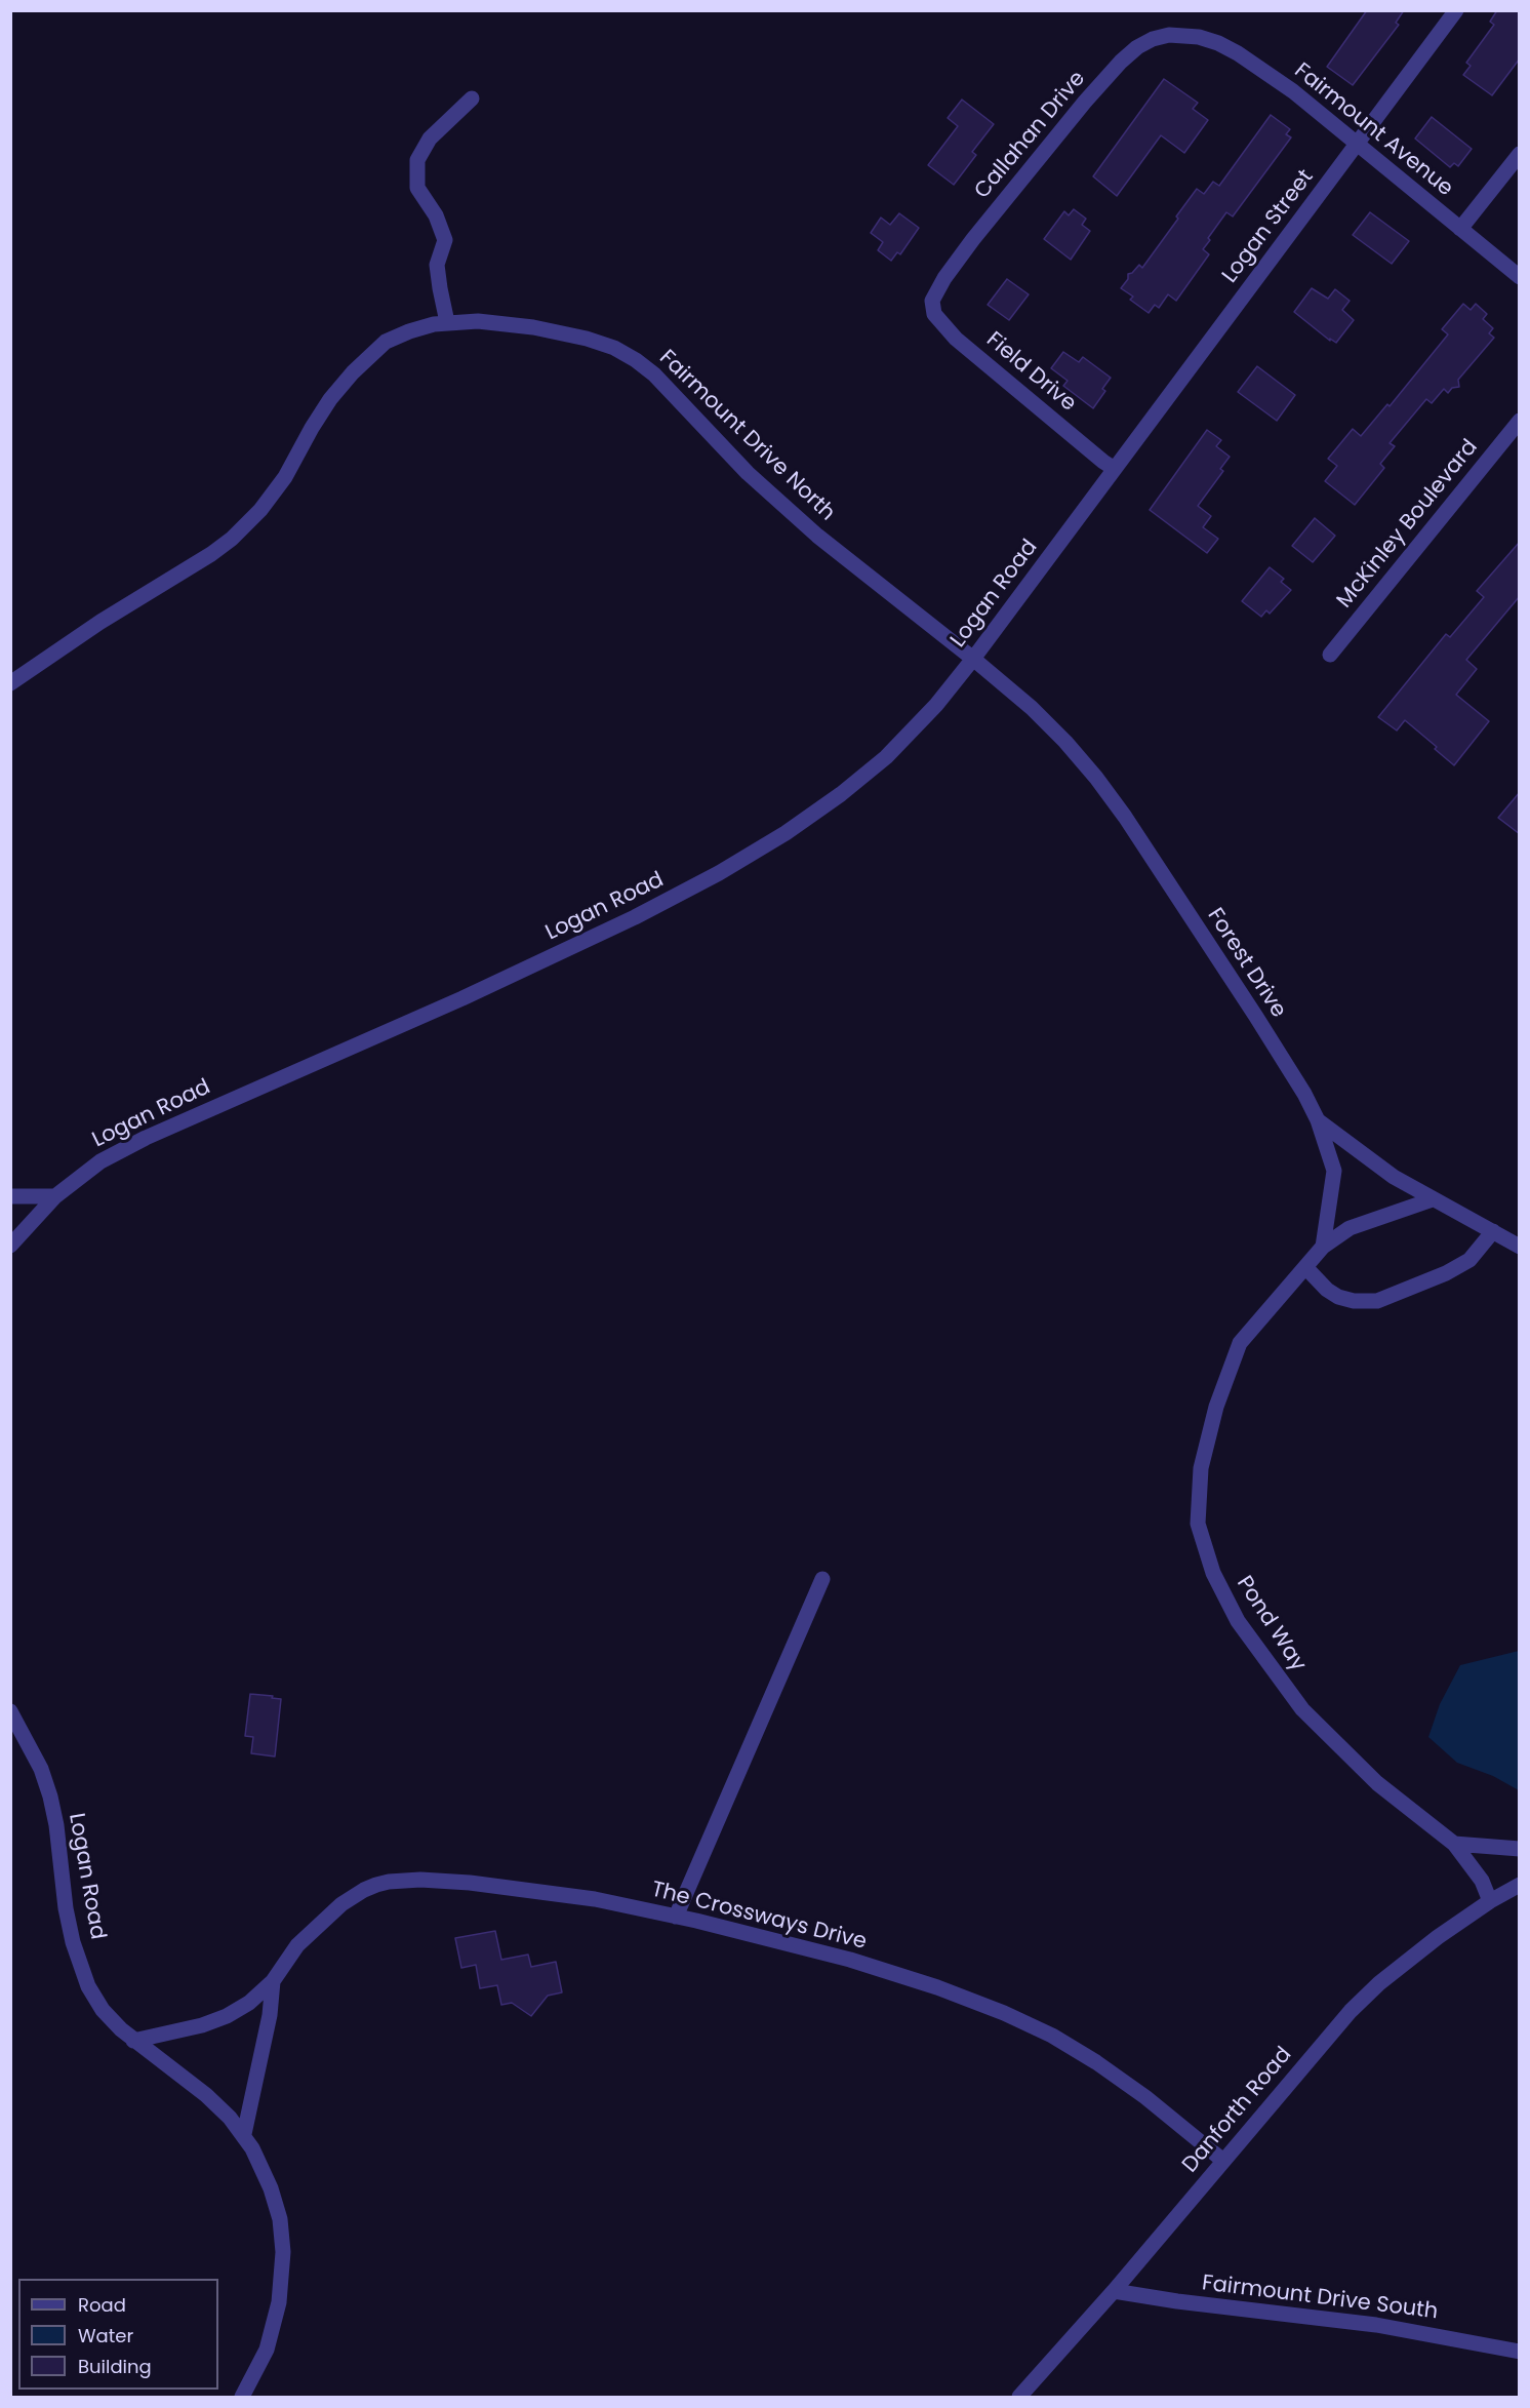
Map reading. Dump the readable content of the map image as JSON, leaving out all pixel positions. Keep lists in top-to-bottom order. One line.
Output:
{"streets":{"street":["Fairmount Avenue","Callahan Drive","Logan Street","Field Drive","Fairmount Drive North","McKinley Boulevard","Logan Road","Forest Drive","Pond Way","The Crossways Drive","Danforth Road","Fairmount Drive South"]},"crossings":[["Fairmount Avenue","Callahan Drive"],["Fairmount Avenue","Logan Street"],["Callahan Drive","Field Drive"],["Logan Street","Field Drive"],["Logan Street","Logan Road"],["Field Drive","Logan Road"],["Fairmount Drive North","Logan Road"],["Fairmount Drive North","Forest Drive"],["Logan Road","Forest Drive"],["Logan Road","The Crossways Drive"],["Forest Drive","Pond Way"],["Pond Way","Danforth Road"],["The Crossways Drive","Danforth Road"],["Danforth Road","Fairmount Drive South"]],"legend":["Road","Water","Building"]}
